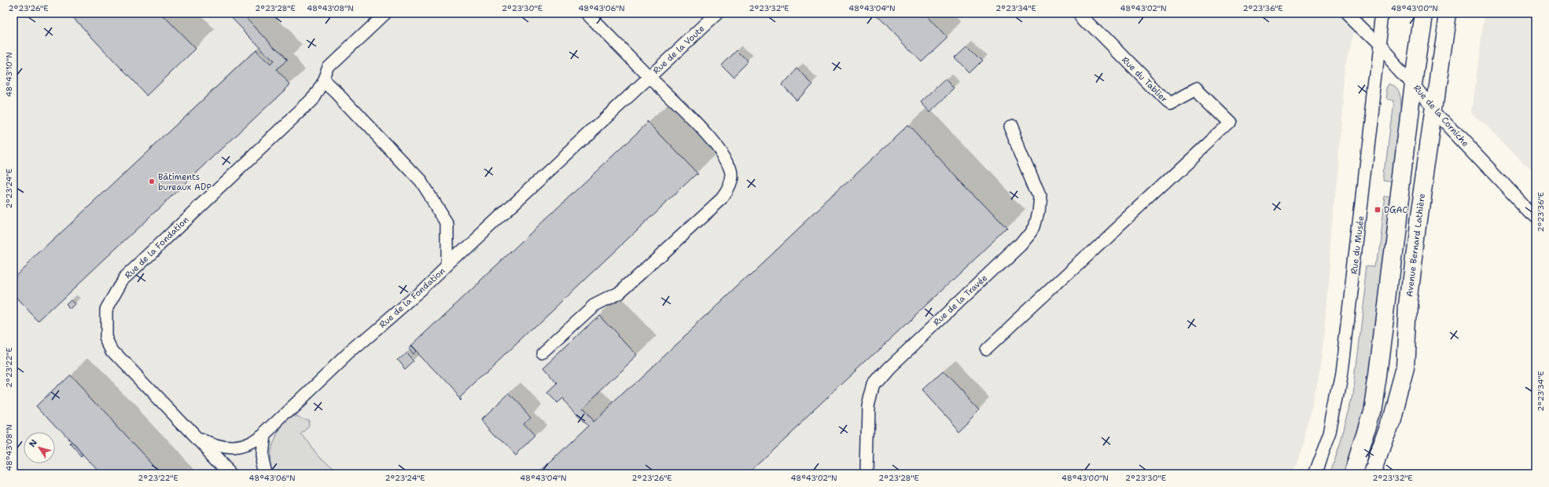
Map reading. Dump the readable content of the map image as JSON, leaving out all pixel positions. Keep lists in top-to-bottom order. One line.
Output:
{"streets":{"main road":["Avenue Bernard Lathière"],"lane":["Rue de la Voute","Rue du Tablier","Rue de la Corniche","Rue du Musée","Rue de la Fondation","Rue de la Travée"]},"crossings":[["Rue de la Corniche","Rue du Musée"],["Rue de la Corniche","Avenue Bernard Lathière"]],"places":{"other":["Bâtiments bureaux ADP"],"transit":["DGAC"]},"north":"top left","coordinates":["2°23'26\"E","2°23'28\"E","48°43'08\"N","2°23'30\"E","48°43'06\"N","2°23'32\"E","48°43'04\"N","2°23'34\"E","48°43'02\"N","2°23'36\"E","48°43'00\"N","48°43'10\"N","2°23'24\"E","2°23'22\"E"]}
